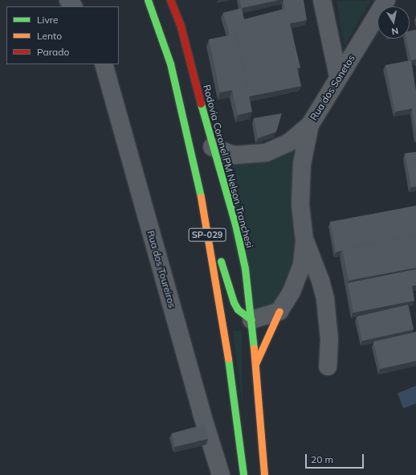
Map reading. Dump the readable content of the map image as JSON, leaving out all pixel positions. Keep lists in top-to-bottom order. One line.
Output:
{"streets":{"highway":["Rodovia Coronel PM Nelson Tranchesi","SP-029"],"street":["Rua dos Sonetos","Rua dos Toureiros"]},"legend":["Livre","Lento","Parado"],"scale_bar":"20 m","north":"bottom"}
